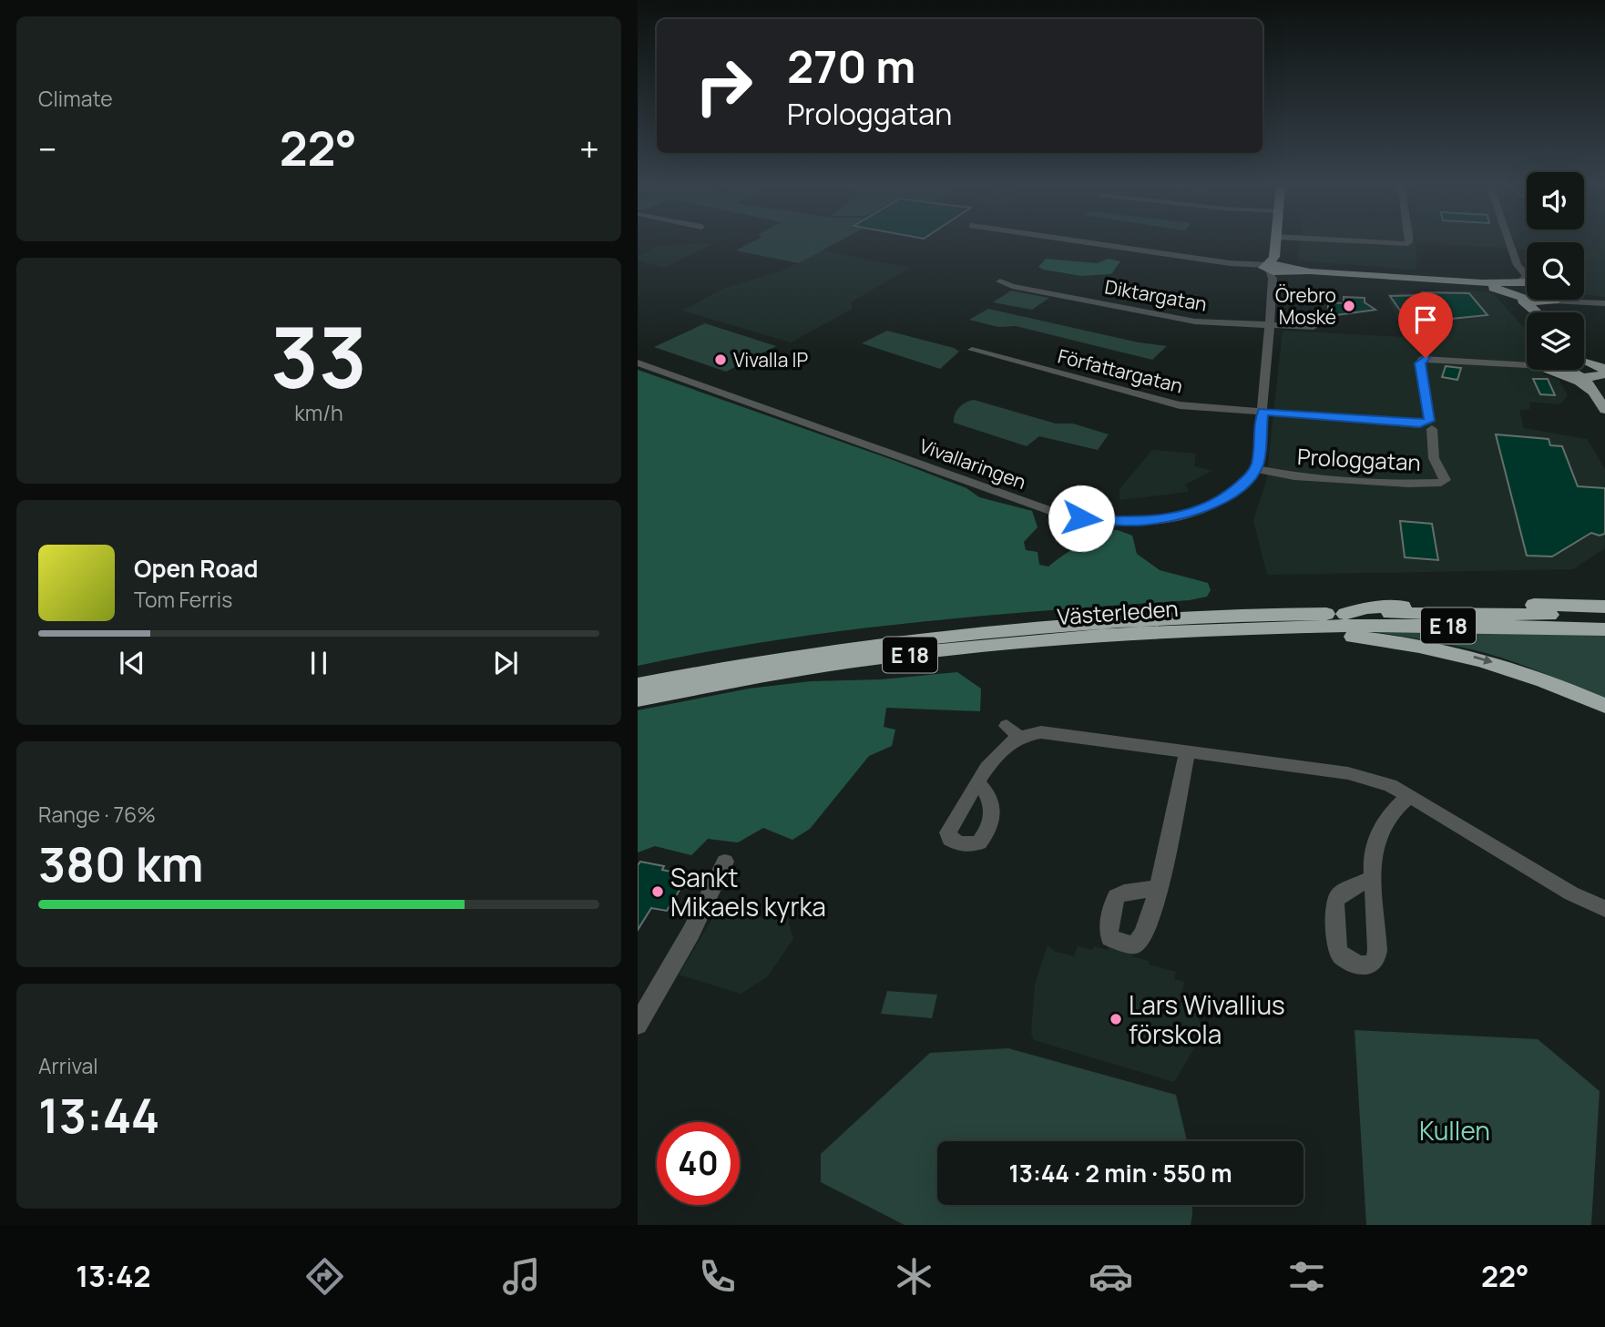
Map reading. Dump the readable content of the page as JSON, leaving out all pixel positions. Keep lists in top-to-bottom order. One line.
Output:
{"streets":{"highway":["Västerleden","E 18"],"street":["Diktargatan","Författargatan","Prologgatan","Vivallaringen"]},"crossings":[["Författargatan","Prologgatan"],["Prologgatan","Vivallaringen"],["Västerleden","E 18"]],"parks":["Kullen"],"places":["Örebro Moské","Vivalla IP","Sankt Mikaels kyrka","Lars Wivallius förskola"],"page":{"tile":["Climate",["33","km/h"],["Range · 76%","380 km"],["Arrival","13:44"]],"turn":["270 m","Prologgatan"],"heat":["−","22°","+"],"song":["Open Road","Tom Ferris"],"limit":"40","trip":"13:44 · 2 min · 550 m","tabs":["13:42","22°"]}}
